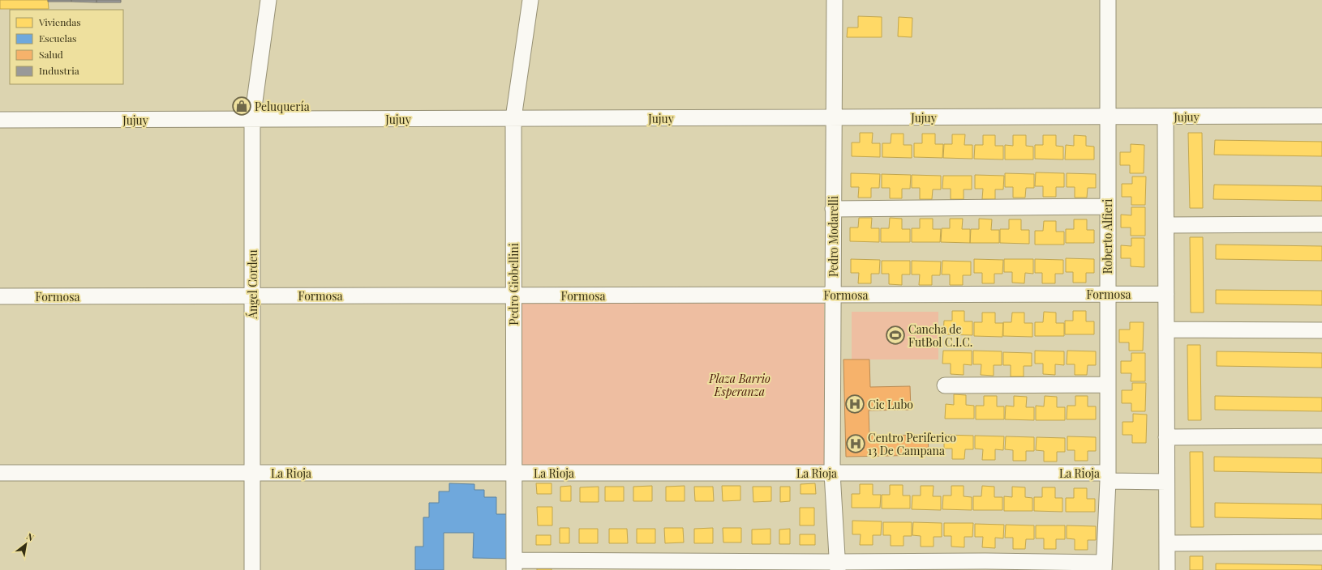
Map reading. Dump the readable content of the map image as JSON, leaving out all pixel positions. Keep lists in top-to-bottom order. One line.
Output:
{"streets":{"street":["Jujuy","Pedro Modarelli","Roberto Alfieri","Ángel Cordeu","Pedro Giobellini","Formosa","La Rioja"]},"crossings":[["Jujuy","Pedro Modarelli"],["Jujuy","Roberto Alfieri"],["Jujuy","Ángel Cordeu"],["Jujuy","Pedro Giobellini"],["Pedro Modarelli","Formosa"],["Pedro Modarelli","La Rioja"],["Roberto Alfieri","Formosa"],["Roberto Alfieri","La Rioja"],["Ángel Cordeu","Formosa"],["Ángel Cordeu","La Rioja"],["Pedro Giobellini","Formosa"],["Pedro Giobellini","La Rioja"]],"parks":["Plaza Barrio Esperanza"],"places":{"shop":["Peluquería"],"sports":["Cancha de FutBol C.I.C."],"hospital":["Cic Lubo","Centro Periferico 13 De Campana"]},"legend":["Viviendas","Escuelas","Salud","Industria"],"north":"top right"}
